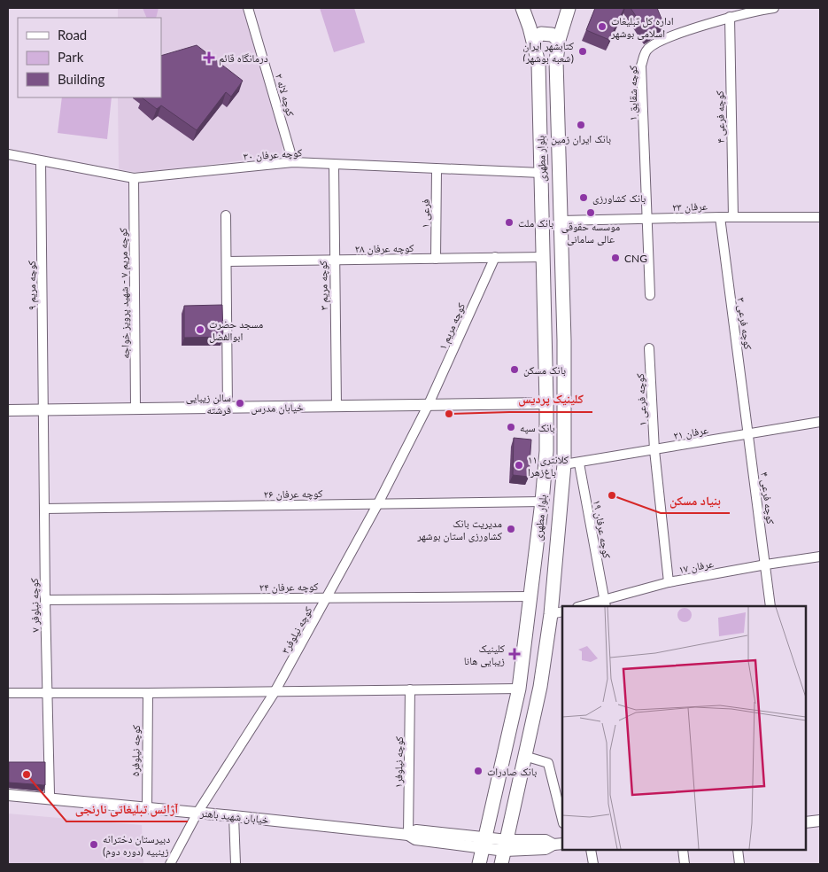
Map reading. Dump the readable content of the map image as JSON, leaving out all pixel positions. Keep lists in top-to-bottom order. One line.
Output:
{"streets":{"main road":["بلوار مطهری"],"street":["کوچه شقایق ۱","کوچه لاله ۲","کوچه فرعی ۴","کوچه عرفان ۳۰","عرفان ۲۳","فرعی ۱","کوچه عرفان ۲۸","کوچه مریم ۹","کوچه مریم ۳","کوچه مریم ۷ - شهید پرویز خواجه","کوچه فرعی ۳","کوچه مریم ۱","کوچه فرعی ۱","خیابان مدرس","عرفان ۲۱","کوچه عرفان ۲۶","کوچه عرفان ۱۹","عرفان ۱۷","کوچه عرفان ۲۴","کوچه نیلوفر ۷","کوچه نیلوفر۳","کوچه نیلوفر۵","کوچه نیلوفر۱","خیابان شهید باهنر"]},"crossings":[["کوچه شقایق ۱","کوچه فرعی ۴"],["کوچه شقایق ۱","عرفان ۲۳"],["کوچه لاله ۲","کوچه عرفان ۳۰"],["کوچه فرعی ۴","عرفان ۲۳"],["کوچه فرعی ۴","کوچه فرعی ۳"],["کوچه فرعی ۴","عرفان ۲۱"],["کوچه فرعی ۴","عرفان ۱۷"],["کوچه عرفان ۳۰","بلوار مطهری"],["کوچه عرفان ۳۰","فرعی ۱"],["کوچه عرفان ۳۰","کوچه مریم ۹"],["کوچه عرفان ۳۰","کوچه مریم ۳"],["کوچه عرفان ۳۰","کوچه مریم ۷ - شهید پرویز خواجه"],["بلوار مطهری","عرفان ۲۳"],["بلوار مطهری","کوچه عرفان ۲۸"],["بلوار مطهری","خیابان مدرس"],["بلوار مطهری","عرفان ۲۱"],["بلوار مطهری","کوچه عرفان ۲۶"],["بلوار مطهری","کوچه عرفان ۲۴"],["بلوار مطهری","خیابان شهید باهنر"],["عرفان ۲۳","کوچه فرعی ۳"],["فرعی ۱","کوچه عرفان ۲۸"],["کوچه عرفان ۲۸","کوچه مریم ۳"],["کوچه عرفان ۲۸","کوچه مریم ۱"],["کوچه مریم ۹","خیابان مدرس"],["کوچه مریم ۹","کوچه نیلوفر ۷"],["کوچه مریم ۳","خیابان مدرس"],["کوچه مریم ۷ - شهید پرویز خواجه","خیابان مدرس"],["کوچه فرعی ۳","عرفان ۲۱"],["کوچه مریم ۱","خیابان مدرس"],["کوچه مریم ۱","کوچه نیلوفر۳"],["کوچه فرعی ۱","عرفان ۲۱"],["کوچه فرعی ۱","عرفان ۱۷"],["خیابان مدرس","کوچه نیلوفر ۷"],["خیابان مدرس","کوچه نیلوفر۳"],["عرفان ۲۱","کوچه عرفان ۱۹"],["کوچه عرفان ۲۶","کوچه نیلوفر ۷"],["کوچه عرفان ۲۶","کوچه نیلوفر۳"],["کوچه عرفان ۱۹","عرفان ۱۷"],["کوچه عرفان ۲۴","کوچه نیلوفر ۷"],["کوچه عرفان ۲۴","کوچه نیلوفر۳"],["کوچه نیلوفر ۷","خیابان شهید باهنر"],["کوچه نیلوفر۳","خیابان شهید باهنر"],["کوچه نیلوفر۵","خیابان شهید باهنر"],["کوچه نیلوفر۱","خیابان شهید باهنر"]],"places":{"other":["اداره کل تبلیغات اسلامی بوشهر","کتابشهر ایران (شعبه بوشهر)","بانک ایران زمین","بانک کشاورزی","موسسه حقوقی عالی سامانی","بانک ملت","CNG","مسجد حضرت ابوالفضل","بانک مسکن","سالن زیبایی فرشته","کلینیک پردیس","بانک سپه","کلانتری ۱۱ باغ‌زهرا","بنیاد مسکن","مدیریت بانک کشاورزی استان بوشهر","بانک صادرات","آژانس تبلیغاتی نارنجی","دبیرستان دخترانه زینبیه (دوره دوم)"],"health":["درمانگاه قائم","کلینیک زیبایی هانا"]},"legend":["Road","Park","Building"]}
